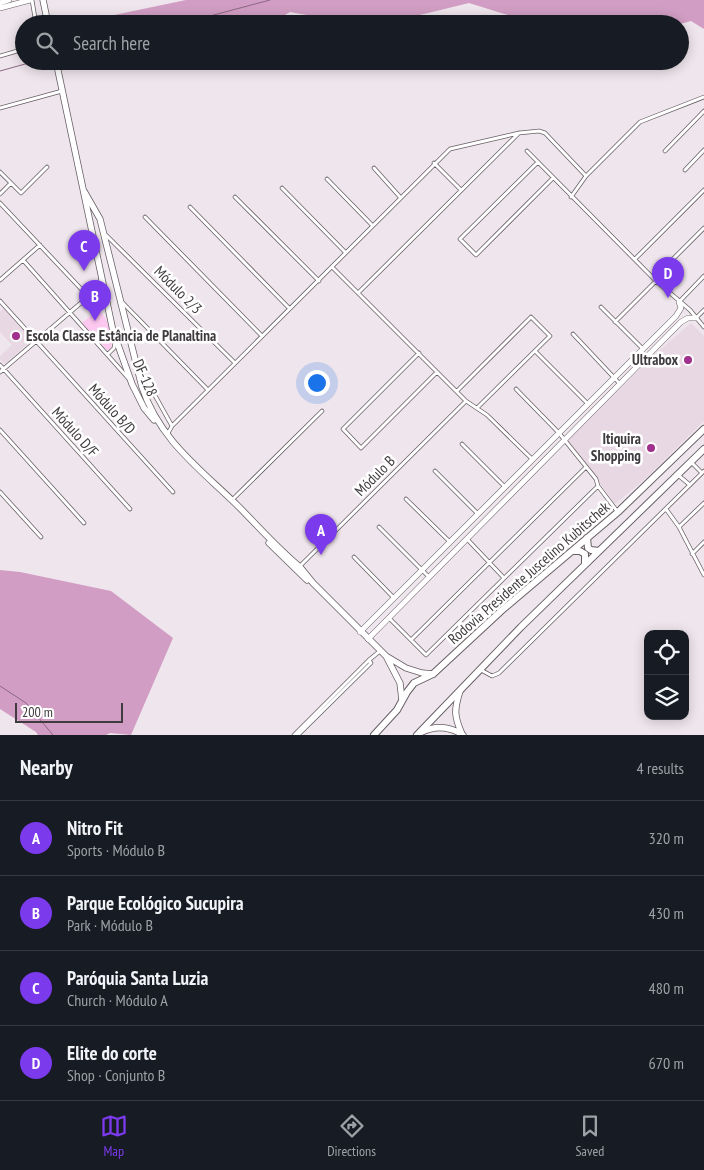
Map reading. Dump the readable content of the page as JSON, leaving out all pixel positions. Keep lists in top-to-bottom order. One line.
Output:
{"streets":{"highway":["Rodovia Presidente Juscelino Kubitschek"],"main road":["DF-128"],"street":["Módulo 2/3","Módulo B/D","Módulo D/F","Módulo B"]},"crossings":[["Módulo 2/3","DF-128"],["DF-128","Módulo B"],["DF-128","Rodovia Presidente Juscelino Kubitschek"]],"places":["Escola Classe Estância de Planaltina","Ultrabox","Itiquira Shopping"],"scale_bar":"200 m","page":{"search":"Search here","pins":["C","D","B","A"],"scale":"200 m","heading":["Nearby","4 results"],"list":[{"mark":"A","name":"Nitro Fit","note":"Sports · Módulo B","value":"320 m"},{"mark":"B","name":"Parque Ecológico Sucupira","note":"Park · Módulo B","value":"430 m"},{"mark":"C","name":"Paróquia Santa Luzia","note":"Church · Módulo A","value":"480 m"},{"mark":"D","name":"Elite do corte","note":"Shop · Conjunto B","value":"670 m"}],"nav":["Map","Directions","Saved"]}}
